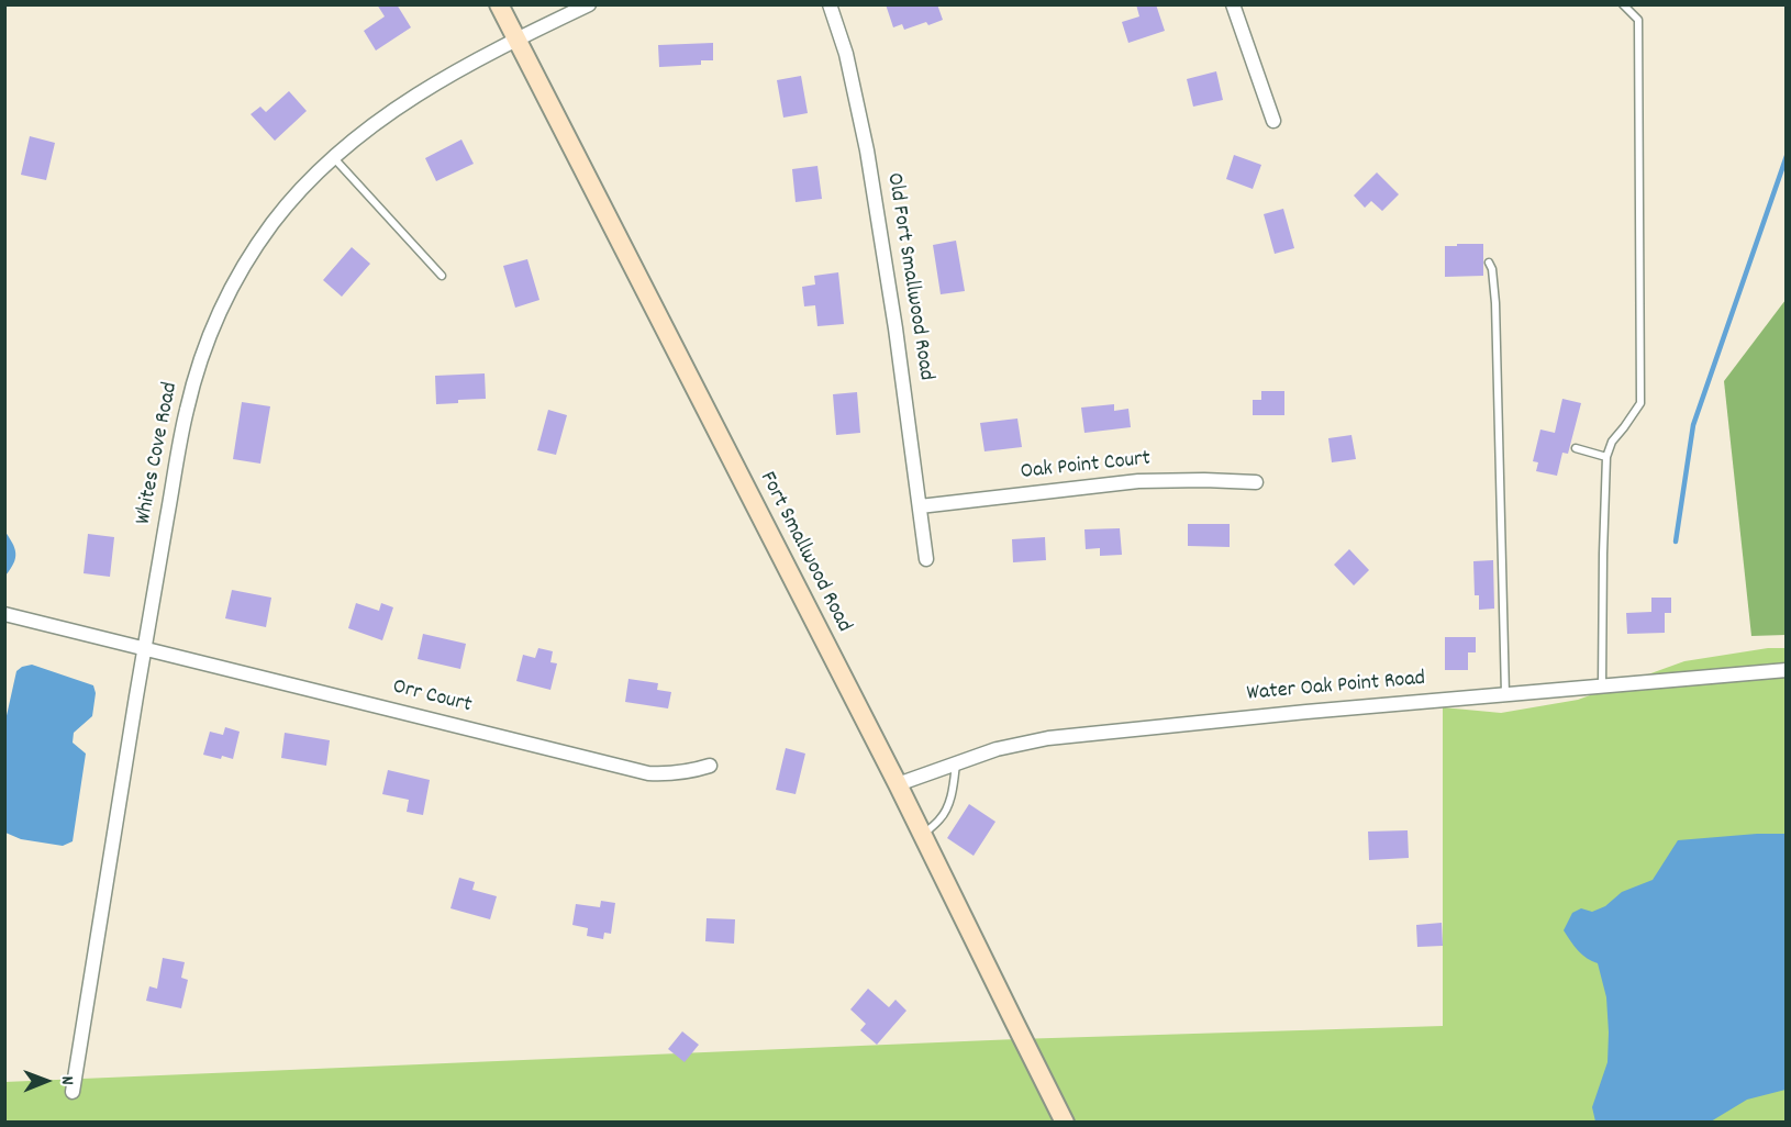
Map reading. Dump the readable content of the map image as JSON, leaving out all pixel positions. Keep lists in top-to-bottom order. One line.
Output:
{"streets":{"main road":["Fort Smallwood Road"],"street":["Old Fort Smallwood Road","Whites Cove Road","Oak Point Court","Water Oak Point Road","Orr Court"]},"crossings":[["Old Fort Smallwood Road","Oak Point Court"],["Whites Cove Road","Fort Smallwood Road"],["Whites Cove Road","Orr Court"],["Fort Smallwood Road","Water Oak Point Road"]],"north":"right"}
